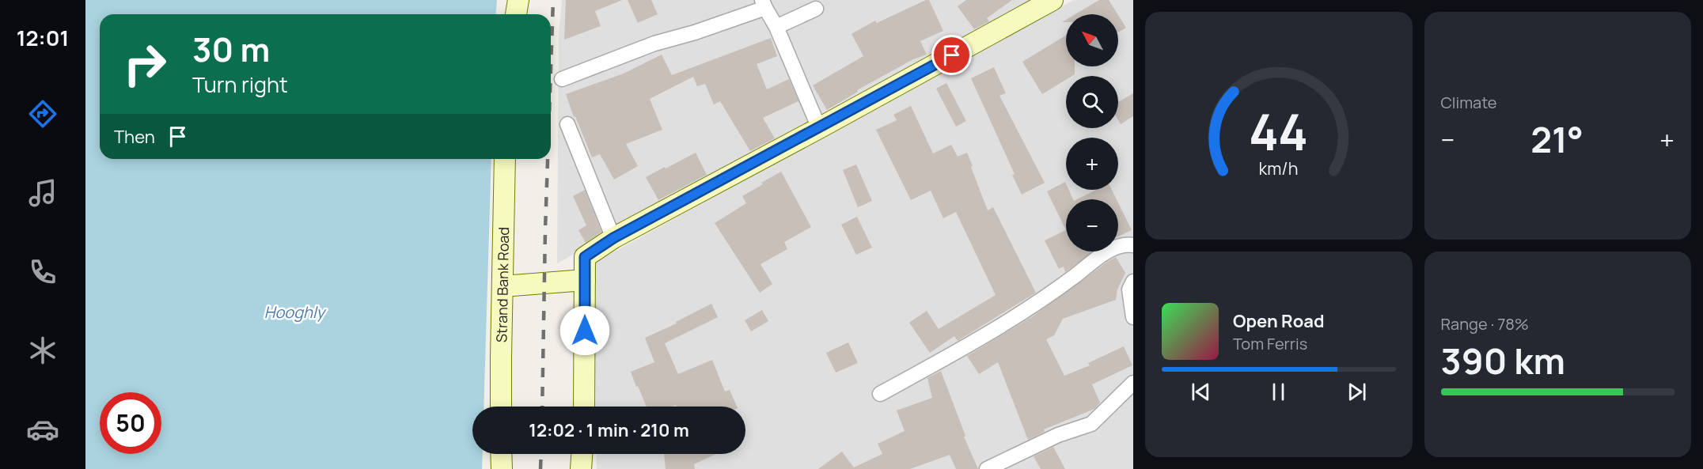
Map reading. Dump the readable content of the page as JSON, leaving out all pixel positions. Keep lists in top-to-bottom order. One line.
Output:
{"streets":{"main road":["Strand Bank Road"]},"water":["Hooghly"],"north":"top left","page":{"tabs":"12:01","tile":["Climate",["Range · 78%","390 km"]],"map_buttons":["+","−"],"turn":["30 m","Turn right"],"then":"Then","heat":["−","21°","+"],"song":["Open Road","Tom Ferris"],"limit":"50","trip":"12:02 · 1 min · 210 m","gauge":["44","km/h"]}}
